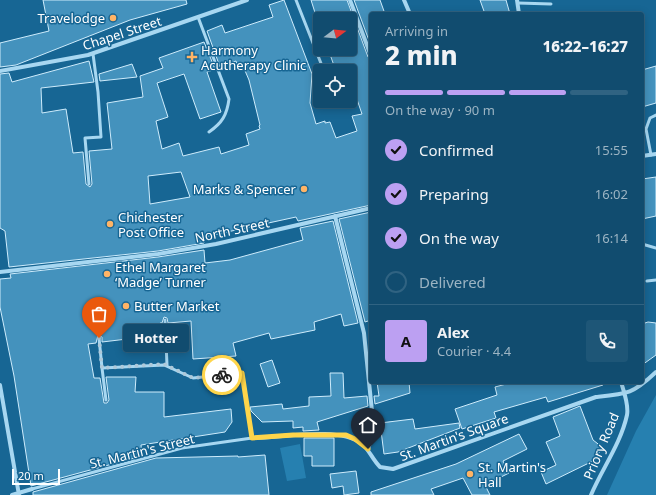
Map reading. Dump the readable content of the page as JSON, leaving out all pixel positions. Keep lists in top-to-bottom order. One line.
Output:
{"streets":{"street":["Chapel Street","North Street","St. Martin's Square","Priory Road"],"lane":["St. Martin's Street"]},"crossings":[["St. Martin's Square","Priory Road"],["St. Martin's Square","St. Martin's Street"]],"places":{"other":["Travelodge","Marks & Spencer","Chichester Post Office","Ethel Margaret ‘Madge’ Turner","Butter Market","Hotter","St. Martin's Hall"],"health":["Harmony Acutherapy Clinic"]},"scale_bar":"20 m","north":"right","page":{"heading":["2 min","Arriving in","16:22–16:27"],"panel":["Alex","Courier · 4.4"],"bar":"On the way · 90 m","list":[["Confirmed","15:55"],["Preparing","16:02"],["On the way","16:14"],"Delivered"],"round":"A","bubble":"Hotter","scale":"20 m"}}
